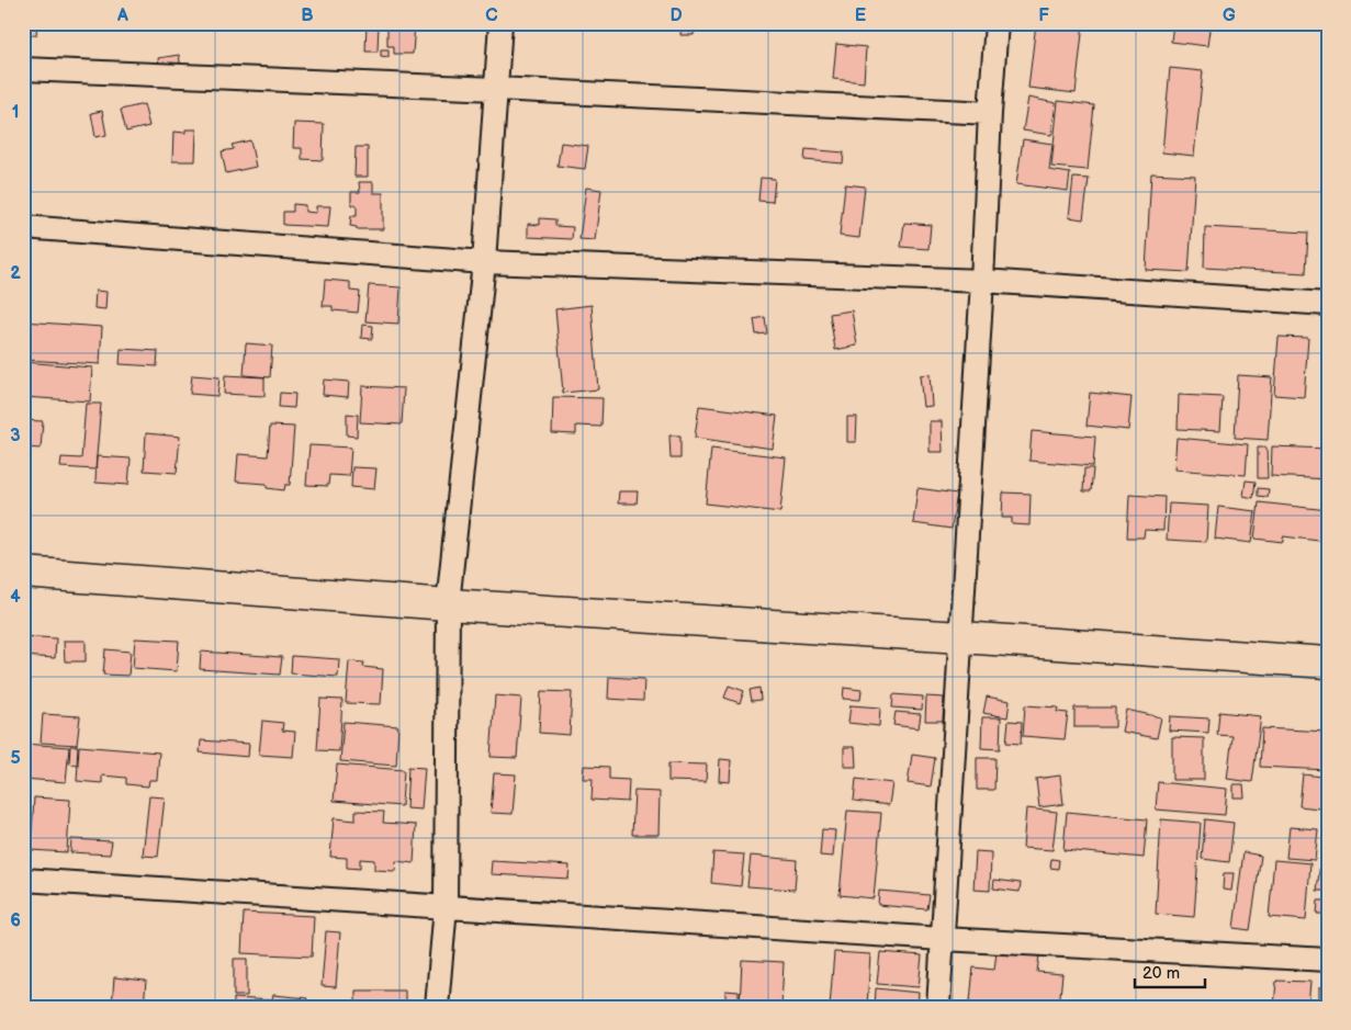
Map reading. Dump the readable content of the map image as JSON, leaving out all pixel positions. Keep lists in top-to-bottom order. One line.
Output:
{"scale_bar":"20 m","grid":{"columns":["A","B","C","D","E","F","G"],"rows":["1","2","3","4","5","6"]}}
